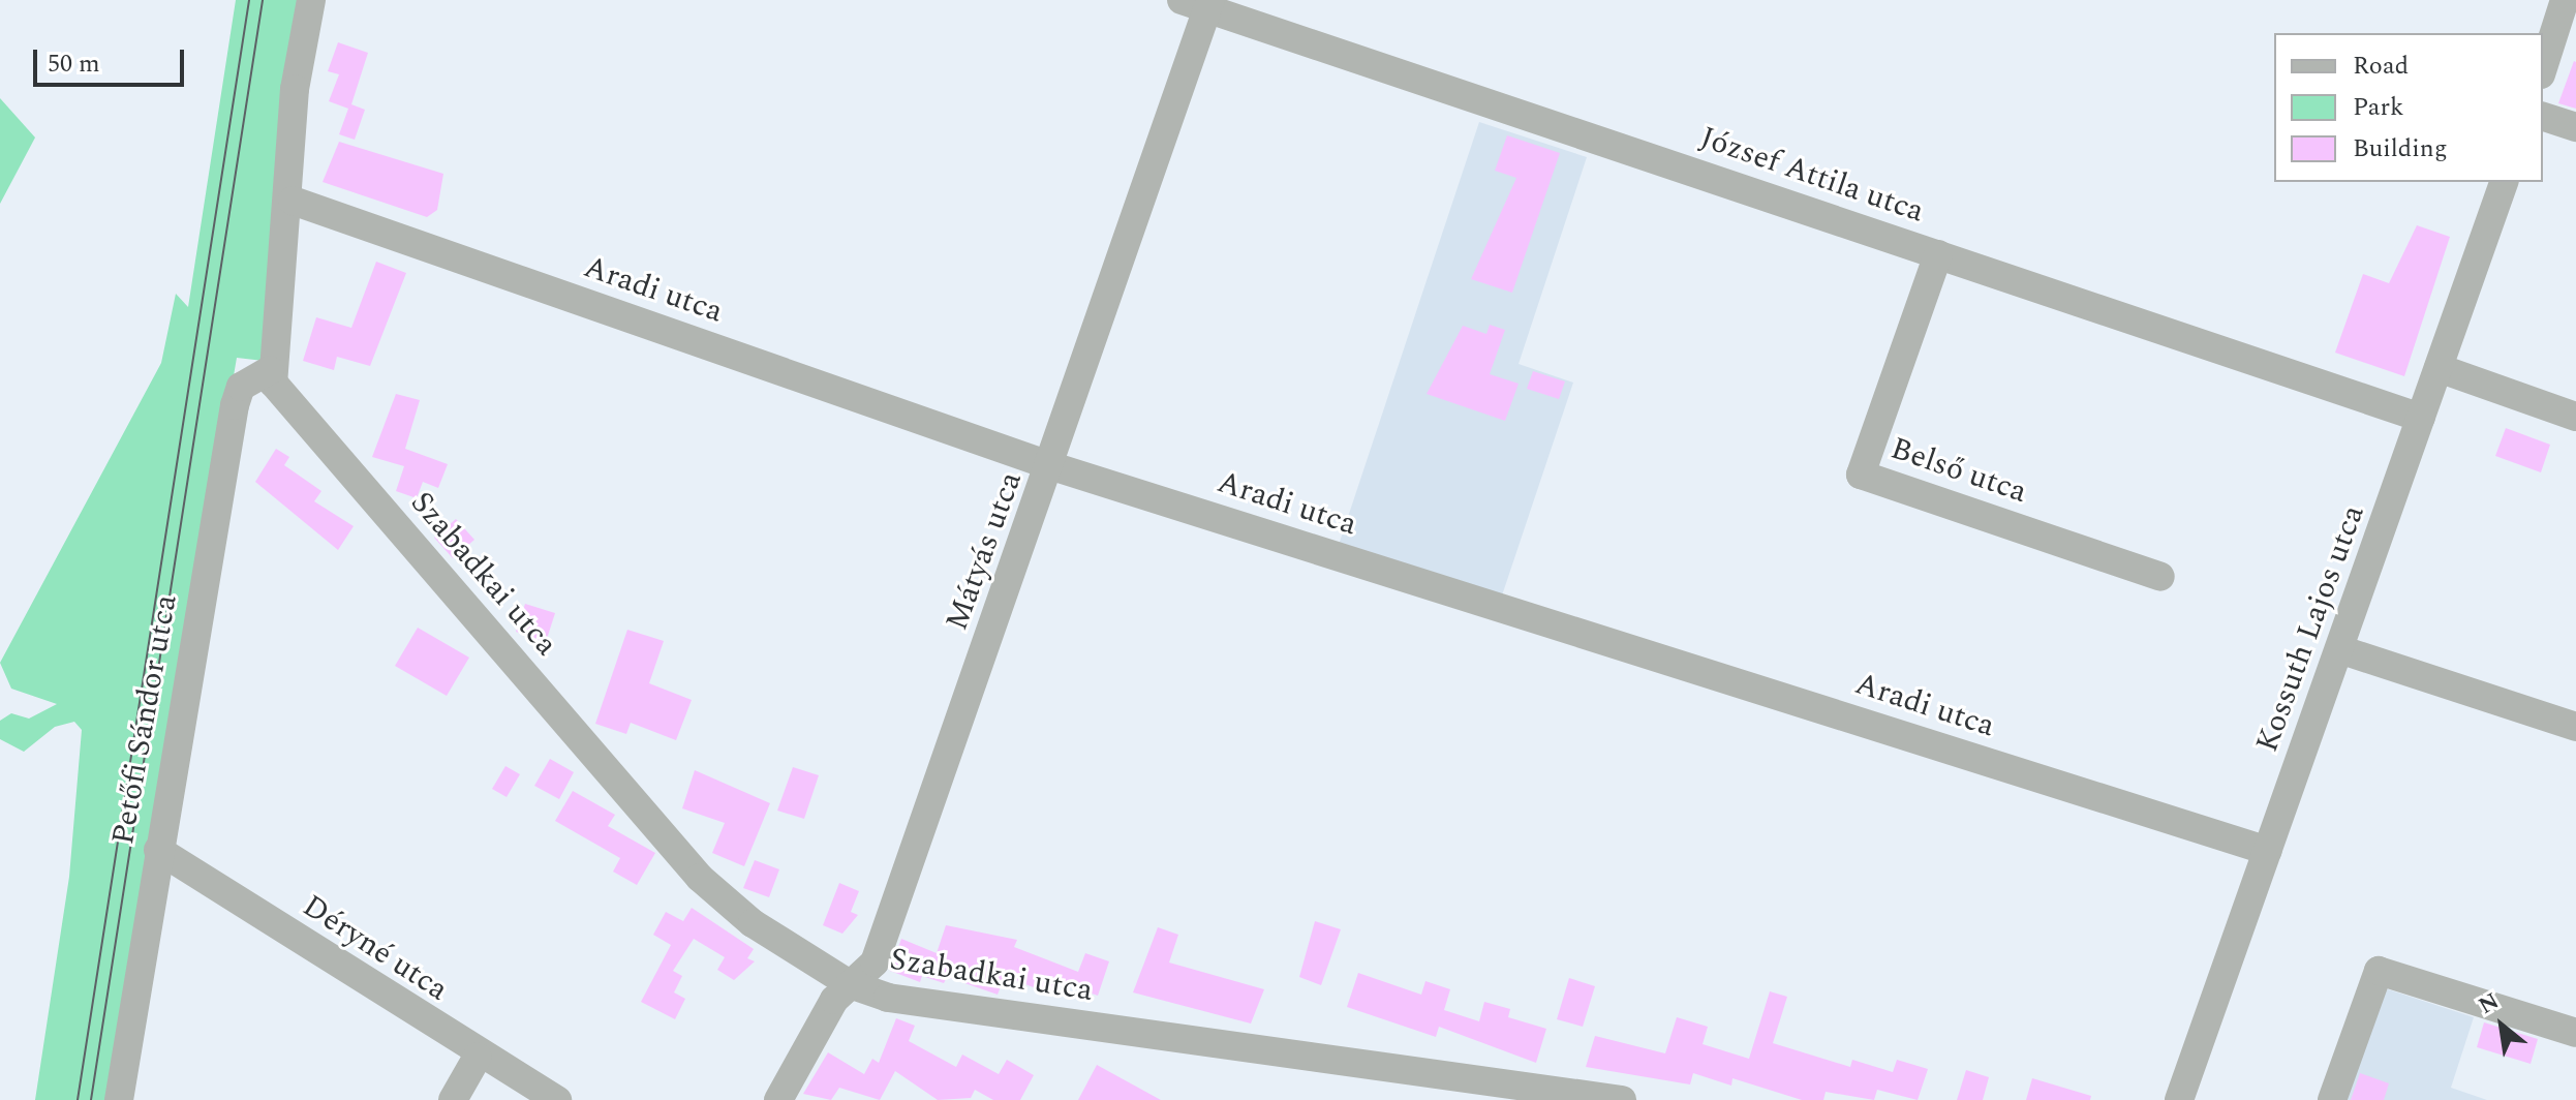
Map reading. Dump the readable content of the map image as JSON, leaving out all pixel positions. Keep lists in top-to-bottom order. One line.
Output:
{"streets":{"street":["József Attila utca","Aradi utca","Belső utca","Mátyás utca","Szabadkai utca","Kossuth Lajos utca","Petőfi Sándor utca","Déryné utca"]},"crossings":[["József Attila utca","Belső utca"],["József Attila utca","Mátyás utca"],["József Attila utca","Kossuth Lajos utca"],["Aradi utca","Mátyás utca"],["Aradi utca","Kossuth Lajos utca"],["Mátyás utca","Szabadkai utca"],["Szabadkai utca","Petőfi Sándor utca"],["Petőfi Sándor utca","Déryné utca"]],"legend":["Road","Park","Building"],"scale_bar":"50 m","north":"top left"}
